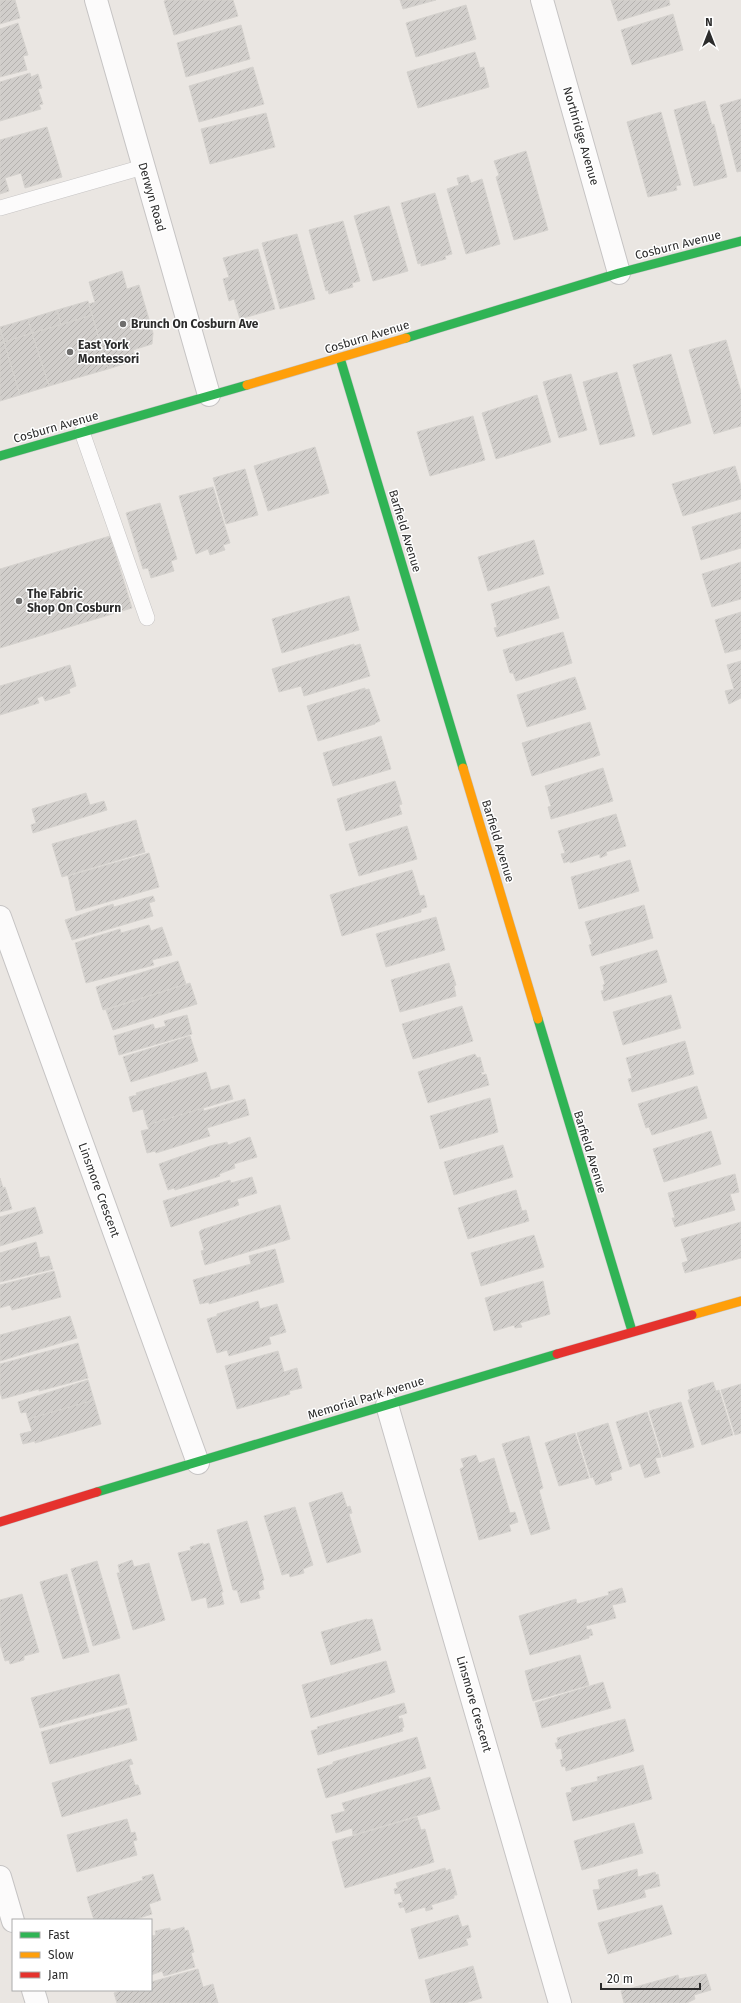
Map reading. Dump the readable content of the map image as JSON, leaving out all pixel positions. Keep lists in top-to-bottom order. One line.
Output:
{"streets":{"street":["Northridge Avenue","Derwyn Road","Cosburn Avenue","Barfield Avenue","Linsmore Crescent","Memorial Park Avenue"]},"crossings":[["Northridge Avenue","Cosburn Avenue"],["Derwyn Road","Cosburn Avenue"],["Cosburn Avenue","Barfield Avenue"],["Barfield Avenue","Memorial Park Avenue"],["Linsmore Crescent","Memorial Park Avenue"]],"places":["Brunch On Cosburn Ave","East York Montessori","The Fabric Shop On Cosburn"],"legend":["Fast","Slow","Jam"],"scale_bar":"20 m","north":"top"}
